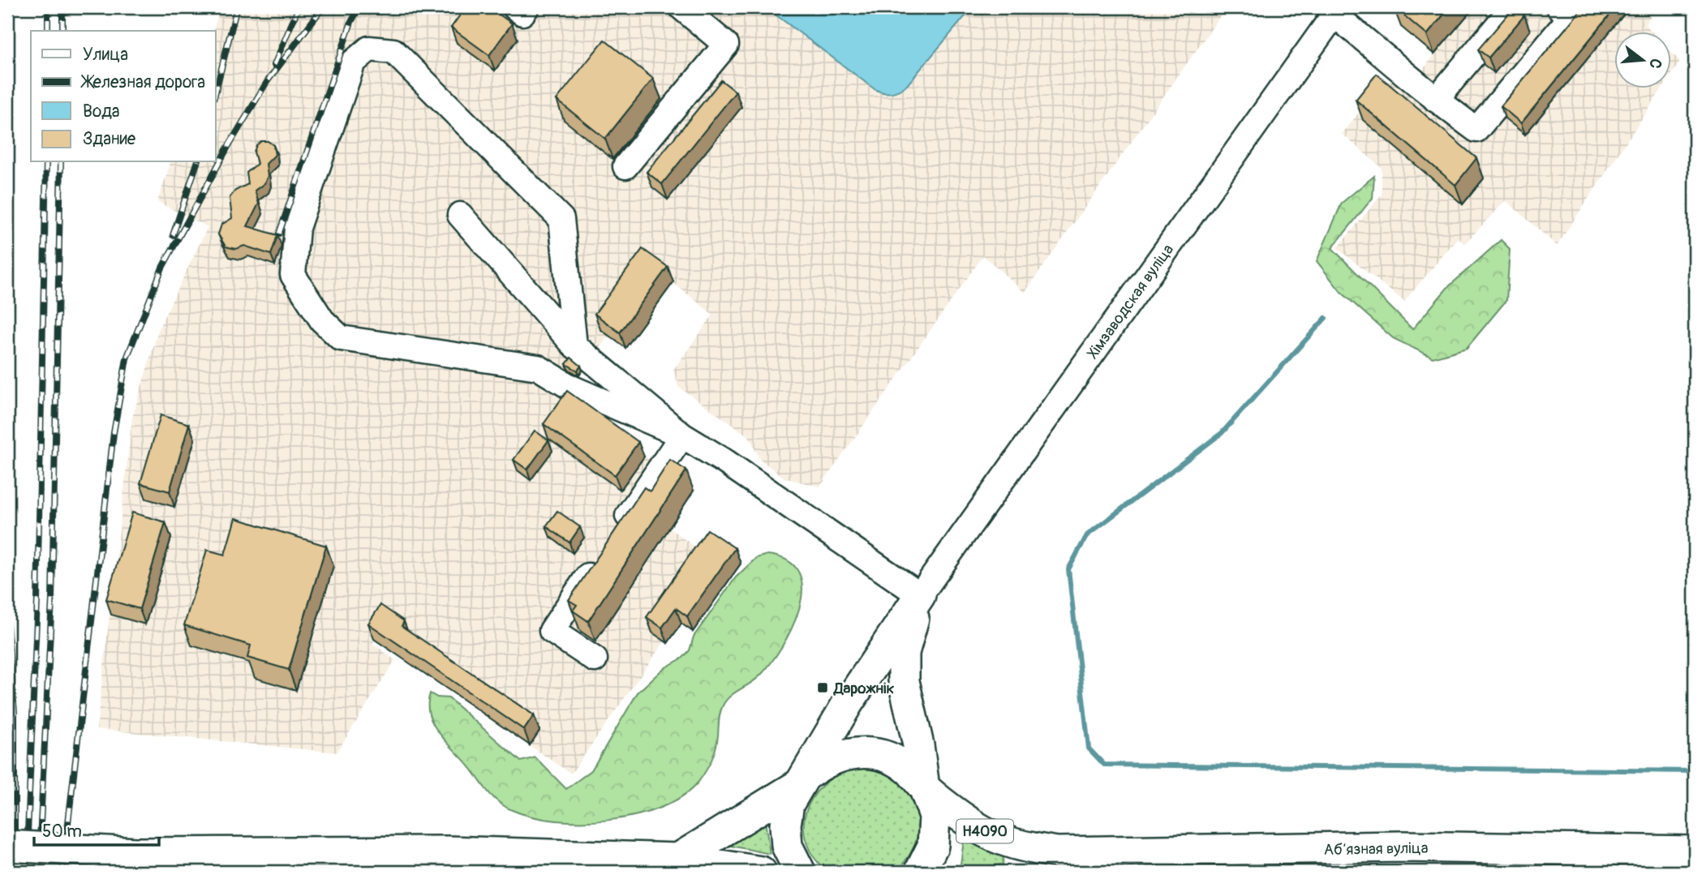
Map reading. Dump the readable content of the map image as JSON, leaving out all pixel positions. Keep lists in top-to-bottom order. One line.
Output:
{"streets":{"main road":["Н4090","Абʼязная вуліца"],"street":["Хімзаводская вуліца"]},"crossings":[["Н4090","Абʼязная вуліца"]],"places":{"transit":["Дарожнік"]},"legend":["Улица","Железная дорога","Вода","Здание"],"scale_bar":"50 m","north":"right"}
